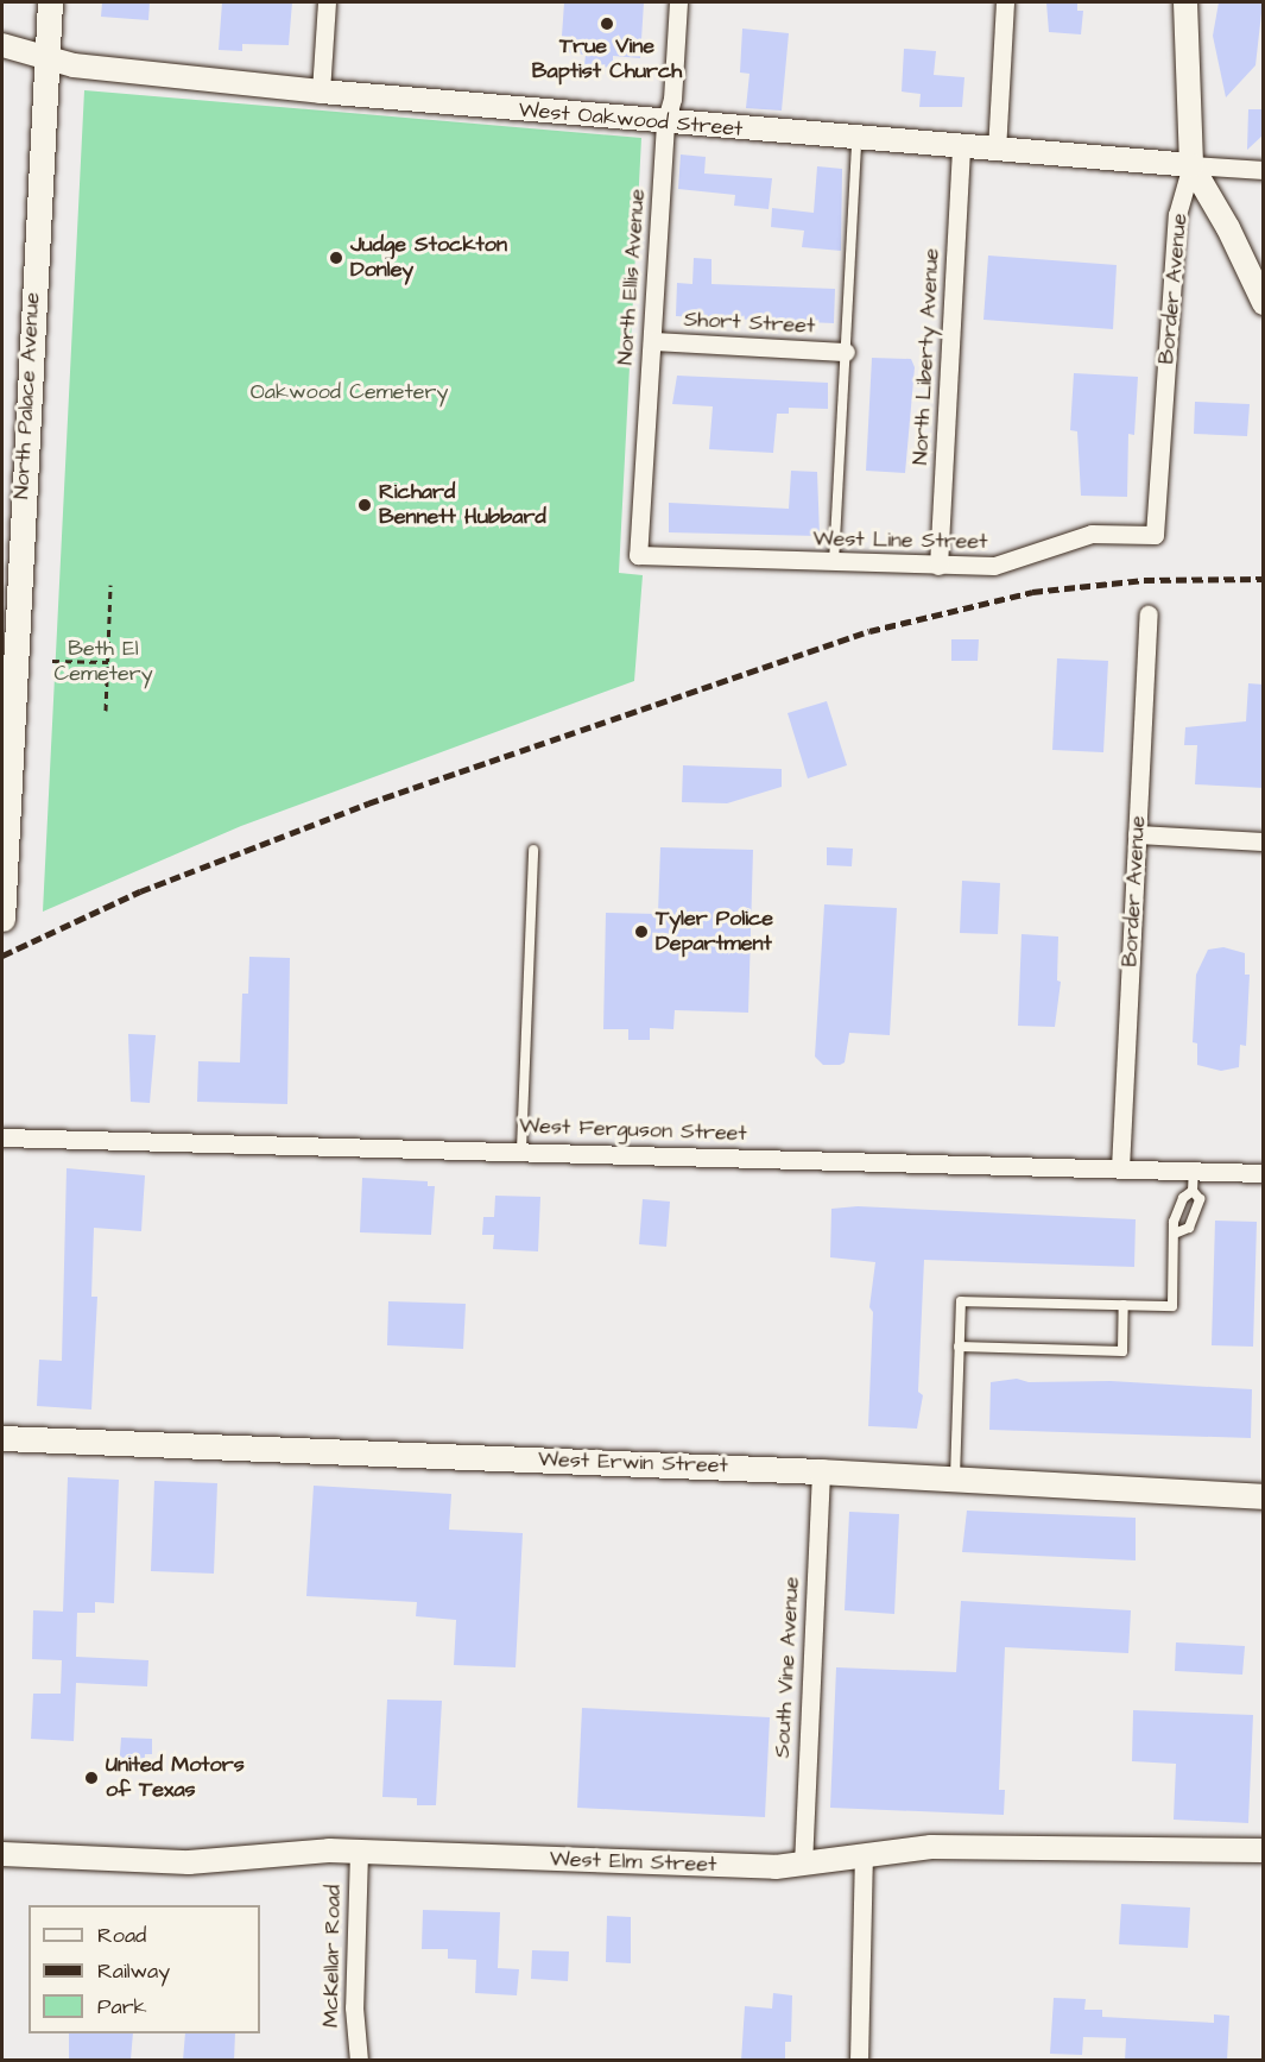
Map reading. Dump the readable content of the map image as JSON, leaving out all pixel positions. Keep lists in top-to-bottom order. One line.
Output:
{"streets":{"main road":["North Palace Avenue","West Erwin Street"],"street":["West Oakwood Street","North Ellis Avenue","Border Avenue","Short Street","North Liberty Avenue","West Line Street","West Ferguson Street","South Vine Avenue","West Elm Street","McKellar Road"]},"crossings":[["West Oakwood Street","North Ellis Avenue"],["West Oakwood Street","Border Avenue"],["West Oakwood Street","North Liberty Avenue"],["West Oakwood Street","North Palace Avenue"],["North Ellis Avenue","Short Street"],["North Ellis Avenue","West Line Street"],["Border Avenue","West Line Street"],["Border Avenue","West Ferguson Street"],["North Liberty Avenue","West Line Street"],["West Erwin Street","South Vine Avenue"],["South Vine Avenue","West Elm Street"],["West Elm Street","McKellar Road"]],"parks":["Oakwood Cemetery","Beth El Cemetery"],"places":["True Vine Baptist Church","Judge Stockton Donley","Richard Bennett Hubbard","Tyler Police Department","United Motors of Texas"],"legend":["Road","Railway","Park"]}
